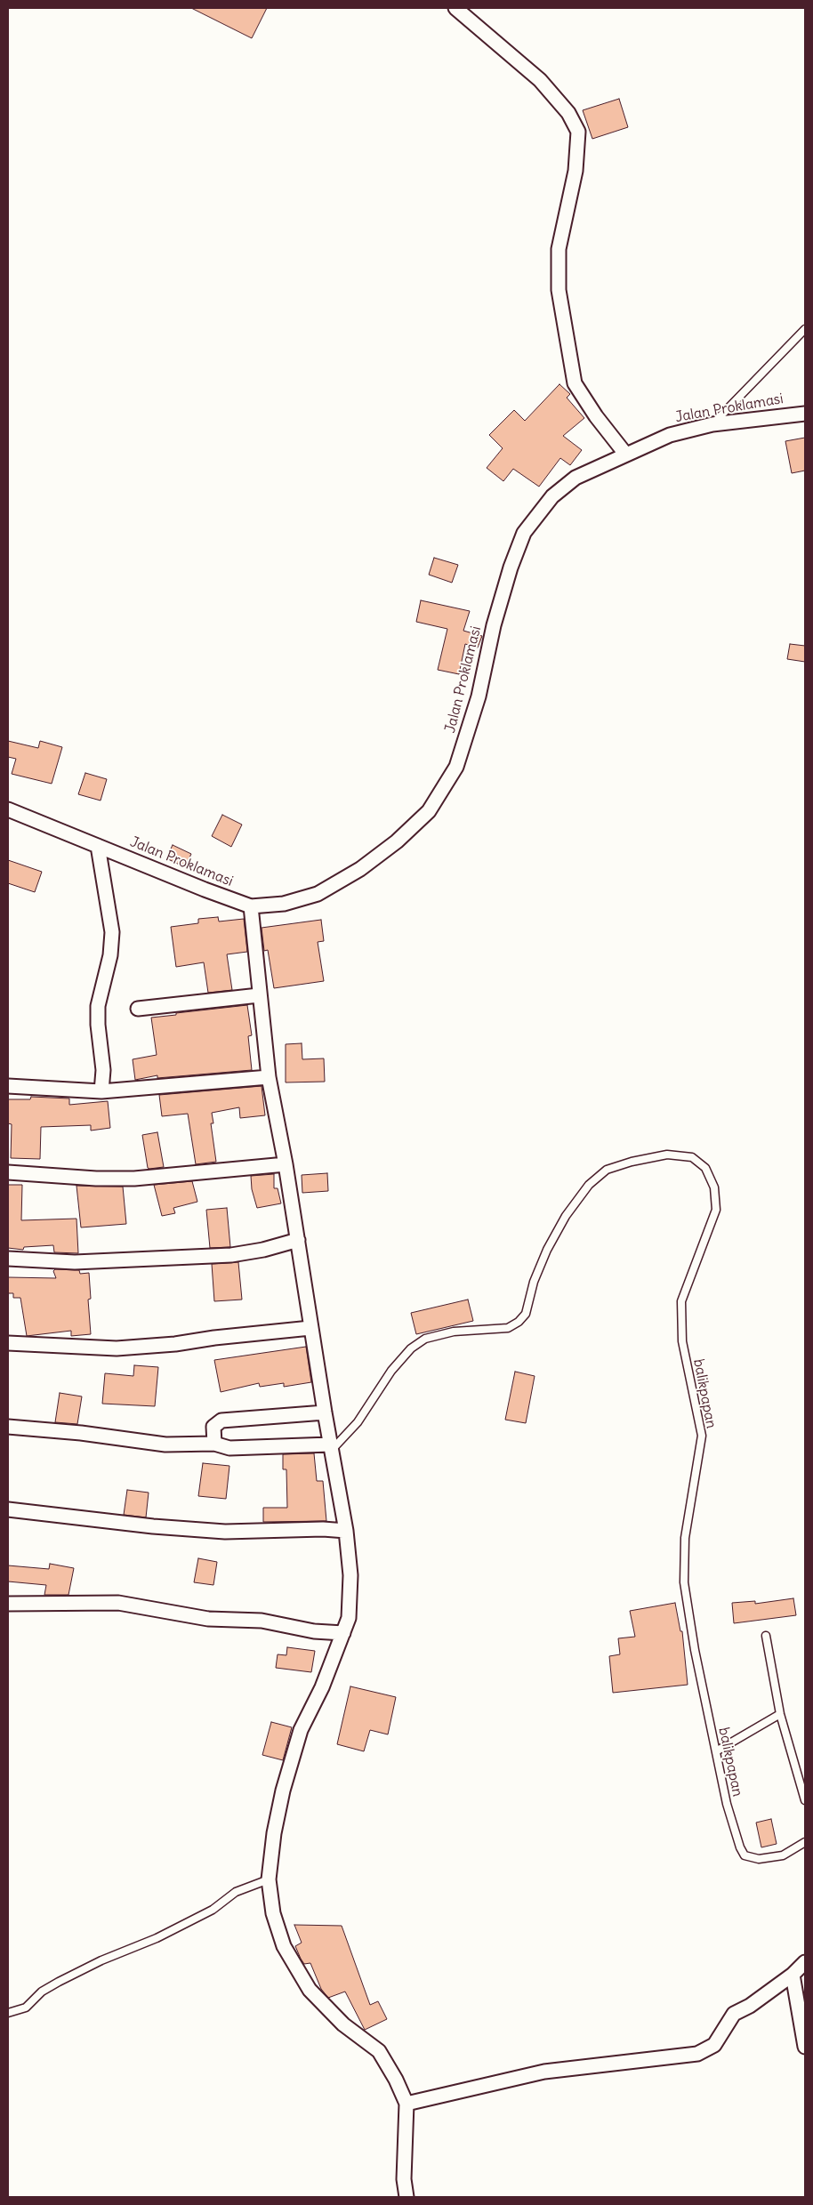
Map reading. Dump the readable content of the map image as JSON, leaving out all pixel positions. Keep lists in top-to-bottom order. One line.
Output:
{"streets":{"street":["Jalan Proklamasi"],"lane":["balikpapan"]}}
